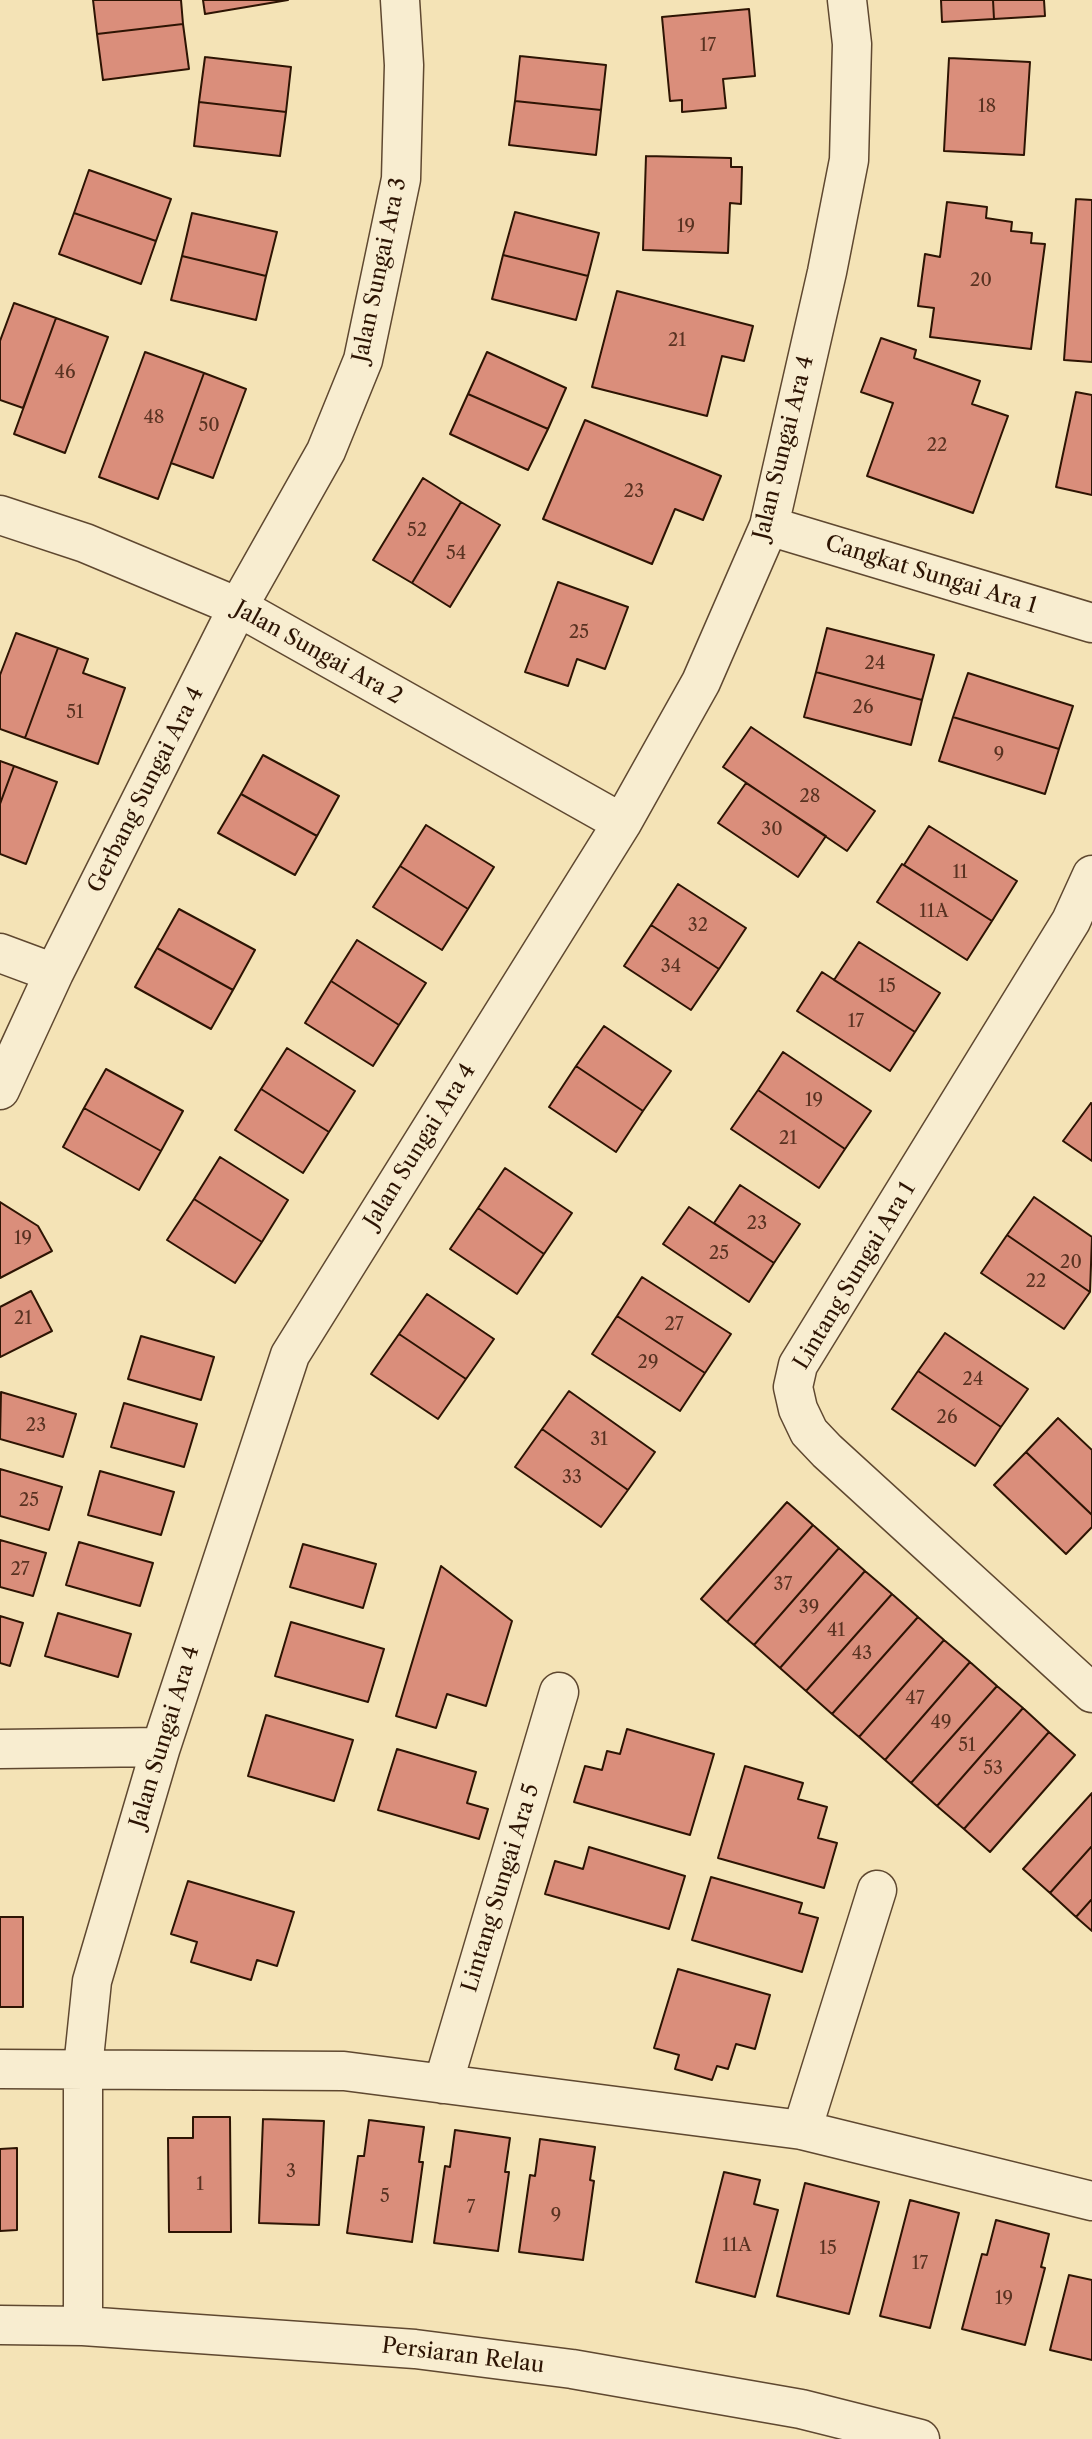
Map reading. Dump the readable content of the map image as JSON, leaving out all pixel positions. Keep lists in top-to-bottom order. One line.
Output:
{"streets":{"street":["Jalan Sungai Ara 3","Jalan Sungai Ara 4","Cangkat Sungai Ara 1","Jalan Sungai Ara 2","Gerbang Sungai Ara 4","Lintang Sungai Ara 1","Lintang Sungai Ara 5","Persiaran Relau"]},"crossings":[["Jalan Sungai Ara 3","Jalan Sungai Ara 2"],["Jalan Sungai Ara 3","Gerbang Sungai Ara 4"],["Jalan Sungai Ara 4","Cangkat Sungai Ara 1"],["Jalan Sungai Ara 4","Jalan Sungai Ara 2"],["Jalan Sungai Ara 4","Persiaran Relau"],["Jalan Sungai Ara 2","Gerbang Sungai Ara 4"]],"house_numbers":["17","18","19","20","21","46","48","50","22","23","52","54","25","24","26","51","9","28","30","11","11A","32","34","15","17","19","21","23","19","25","20","22","21","27","29","24","26","23","31","33","25","27","37","39","41","43","47","49","51","53","3","1","5","7","9","11A","15","17","19"]}
